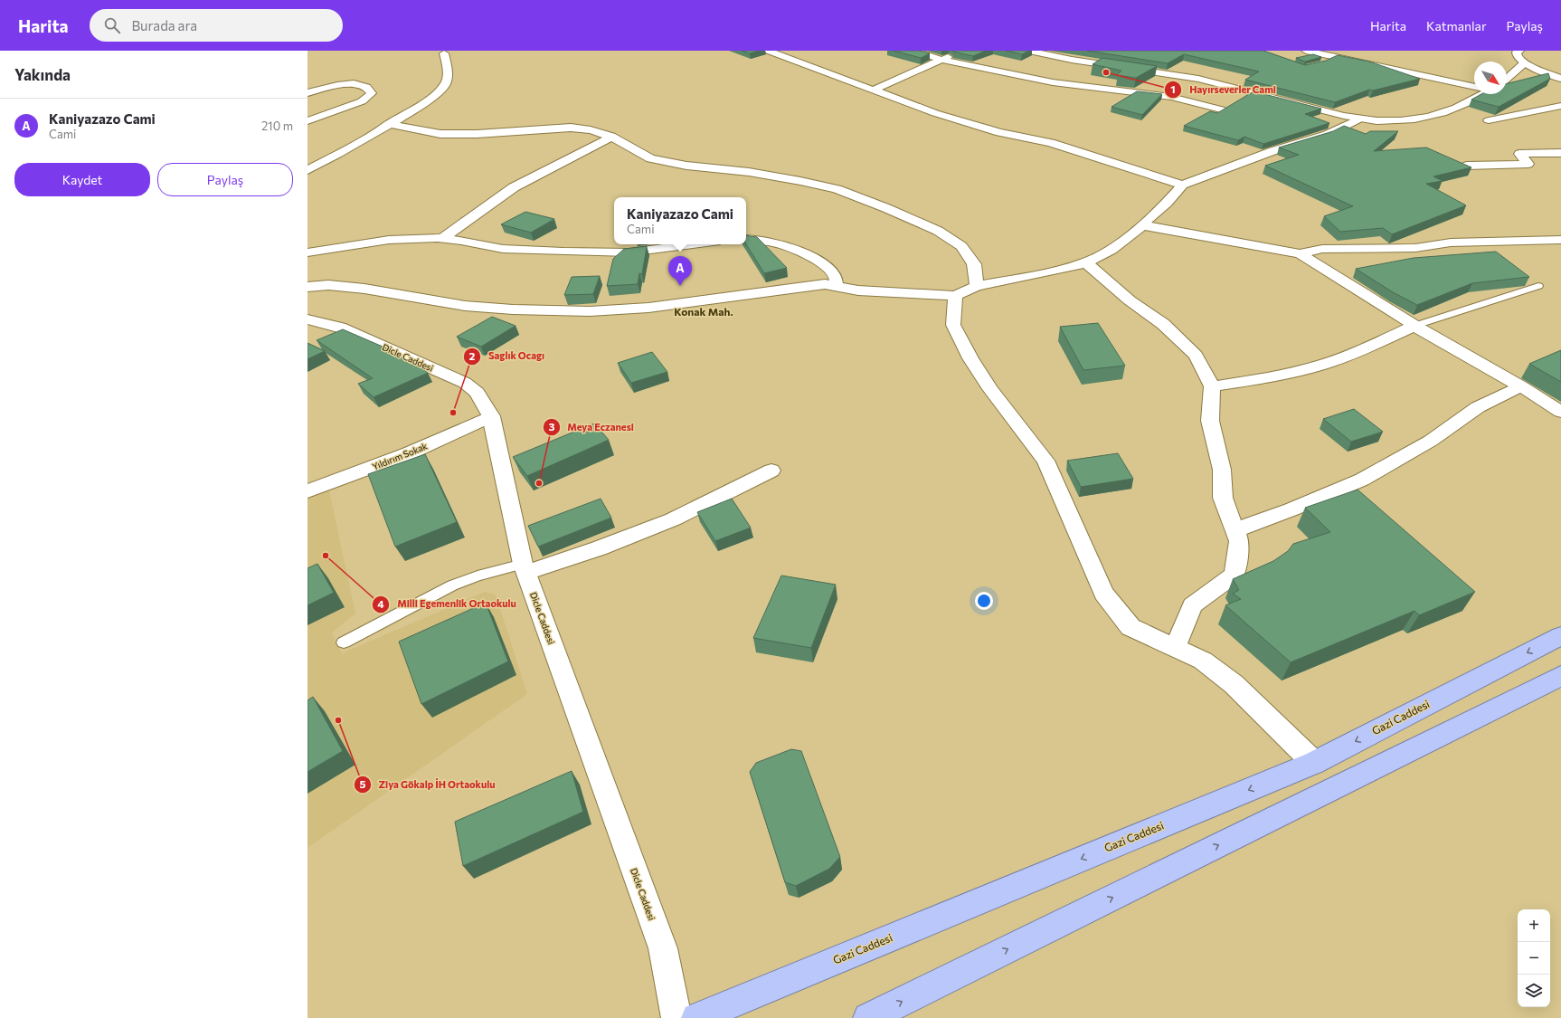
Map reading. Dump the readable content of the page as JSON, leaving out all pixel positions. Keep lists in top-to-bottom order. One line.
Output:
{"streets":{"highway":["Gazi Caddesi"],"street":["Dicle Caddesi","Yıldırım Sokak"]},"crossings":[["Dicle Caddesi","Yıldırım Sokak"]],"districts":["Konak Mah."],"places":["Hayırseverler Cami","Saglık Ocagı","Meya Eczanesi","Milli Egemenlik Ortaokulu","Ziya Gökalp İH Ortaokulu"],"north":"bottom right","page":{"header":"Harita","search":"Burada ara","nav":["Harita","Katmanlar","Paylaş"],"heading":"Yakında","list":[{"mark":"A","name":"Kaniyazazo Cami","note":"Cami","value":"210 m"}],"buttons":["Kaydet","Paylaş"],"popup":["Kaniyazazo Cami","Cami"],"pins":"A","map_buttons":["+","−"]}}
